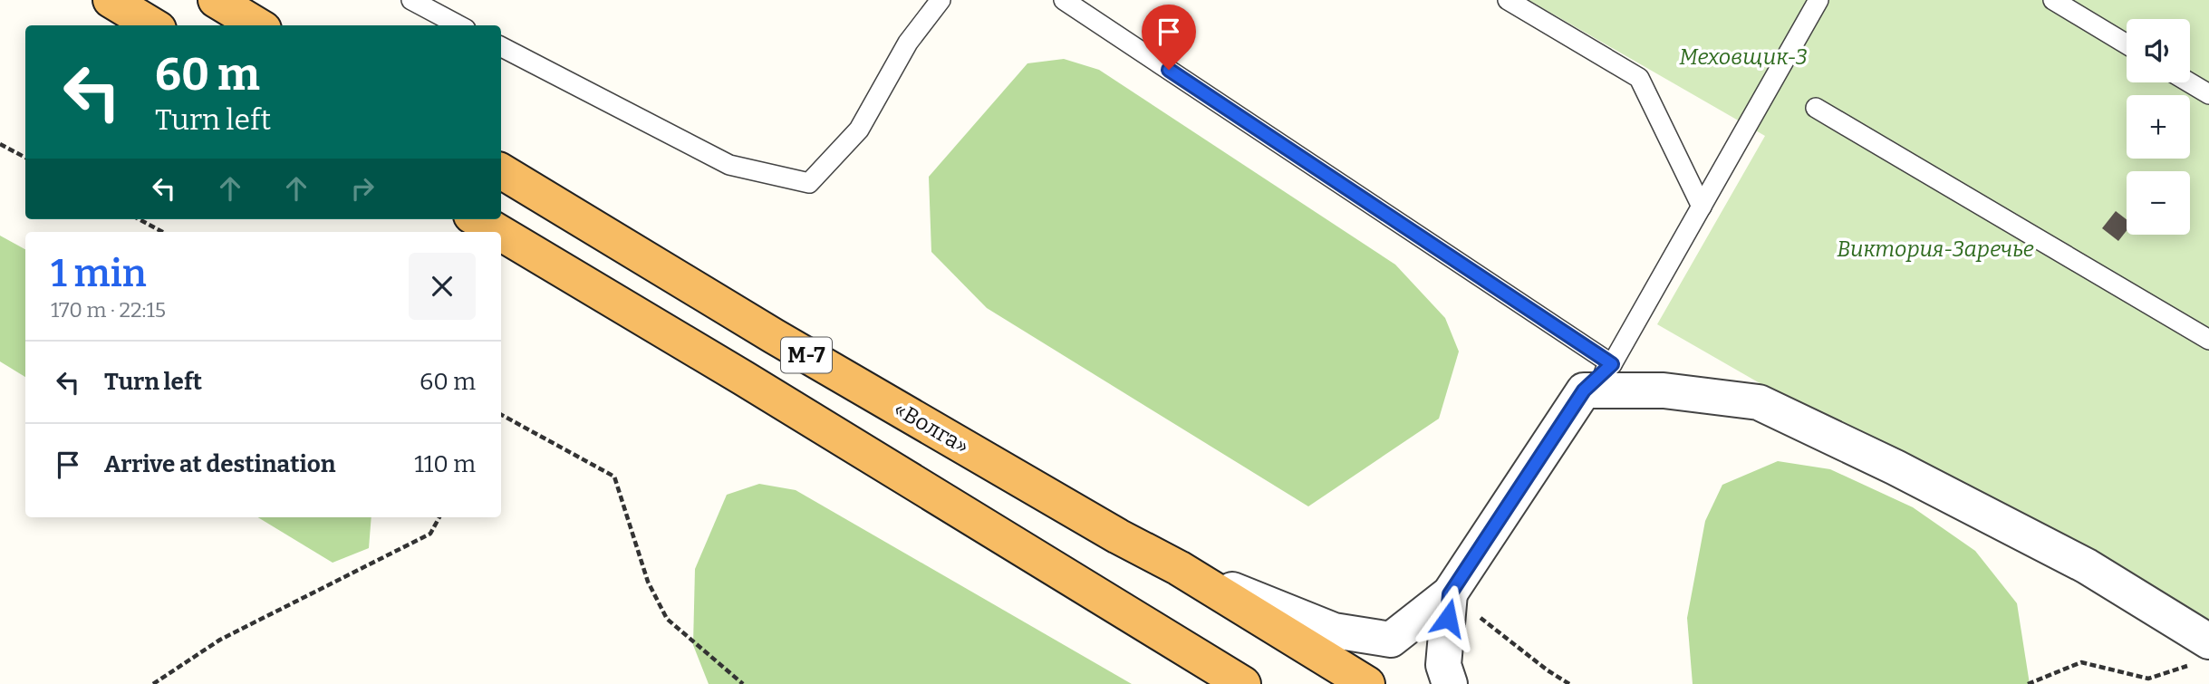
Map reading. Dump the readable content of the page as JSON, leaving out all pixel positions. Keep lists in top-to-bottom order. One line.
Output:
{"streets":{"highway":["М-7","«Волга»"]},"parks":["Меховщик-3","Виктория-Заречье"],"page":{"map_buttons":["+","−"],"turn":["60 m","Turn left"],"heading":["1 min","170 m · 22:15"],"list":[{"name":"Turn left","value":"60 m"},{"name":"Arrive at destination","value":"110 m"}]}}
